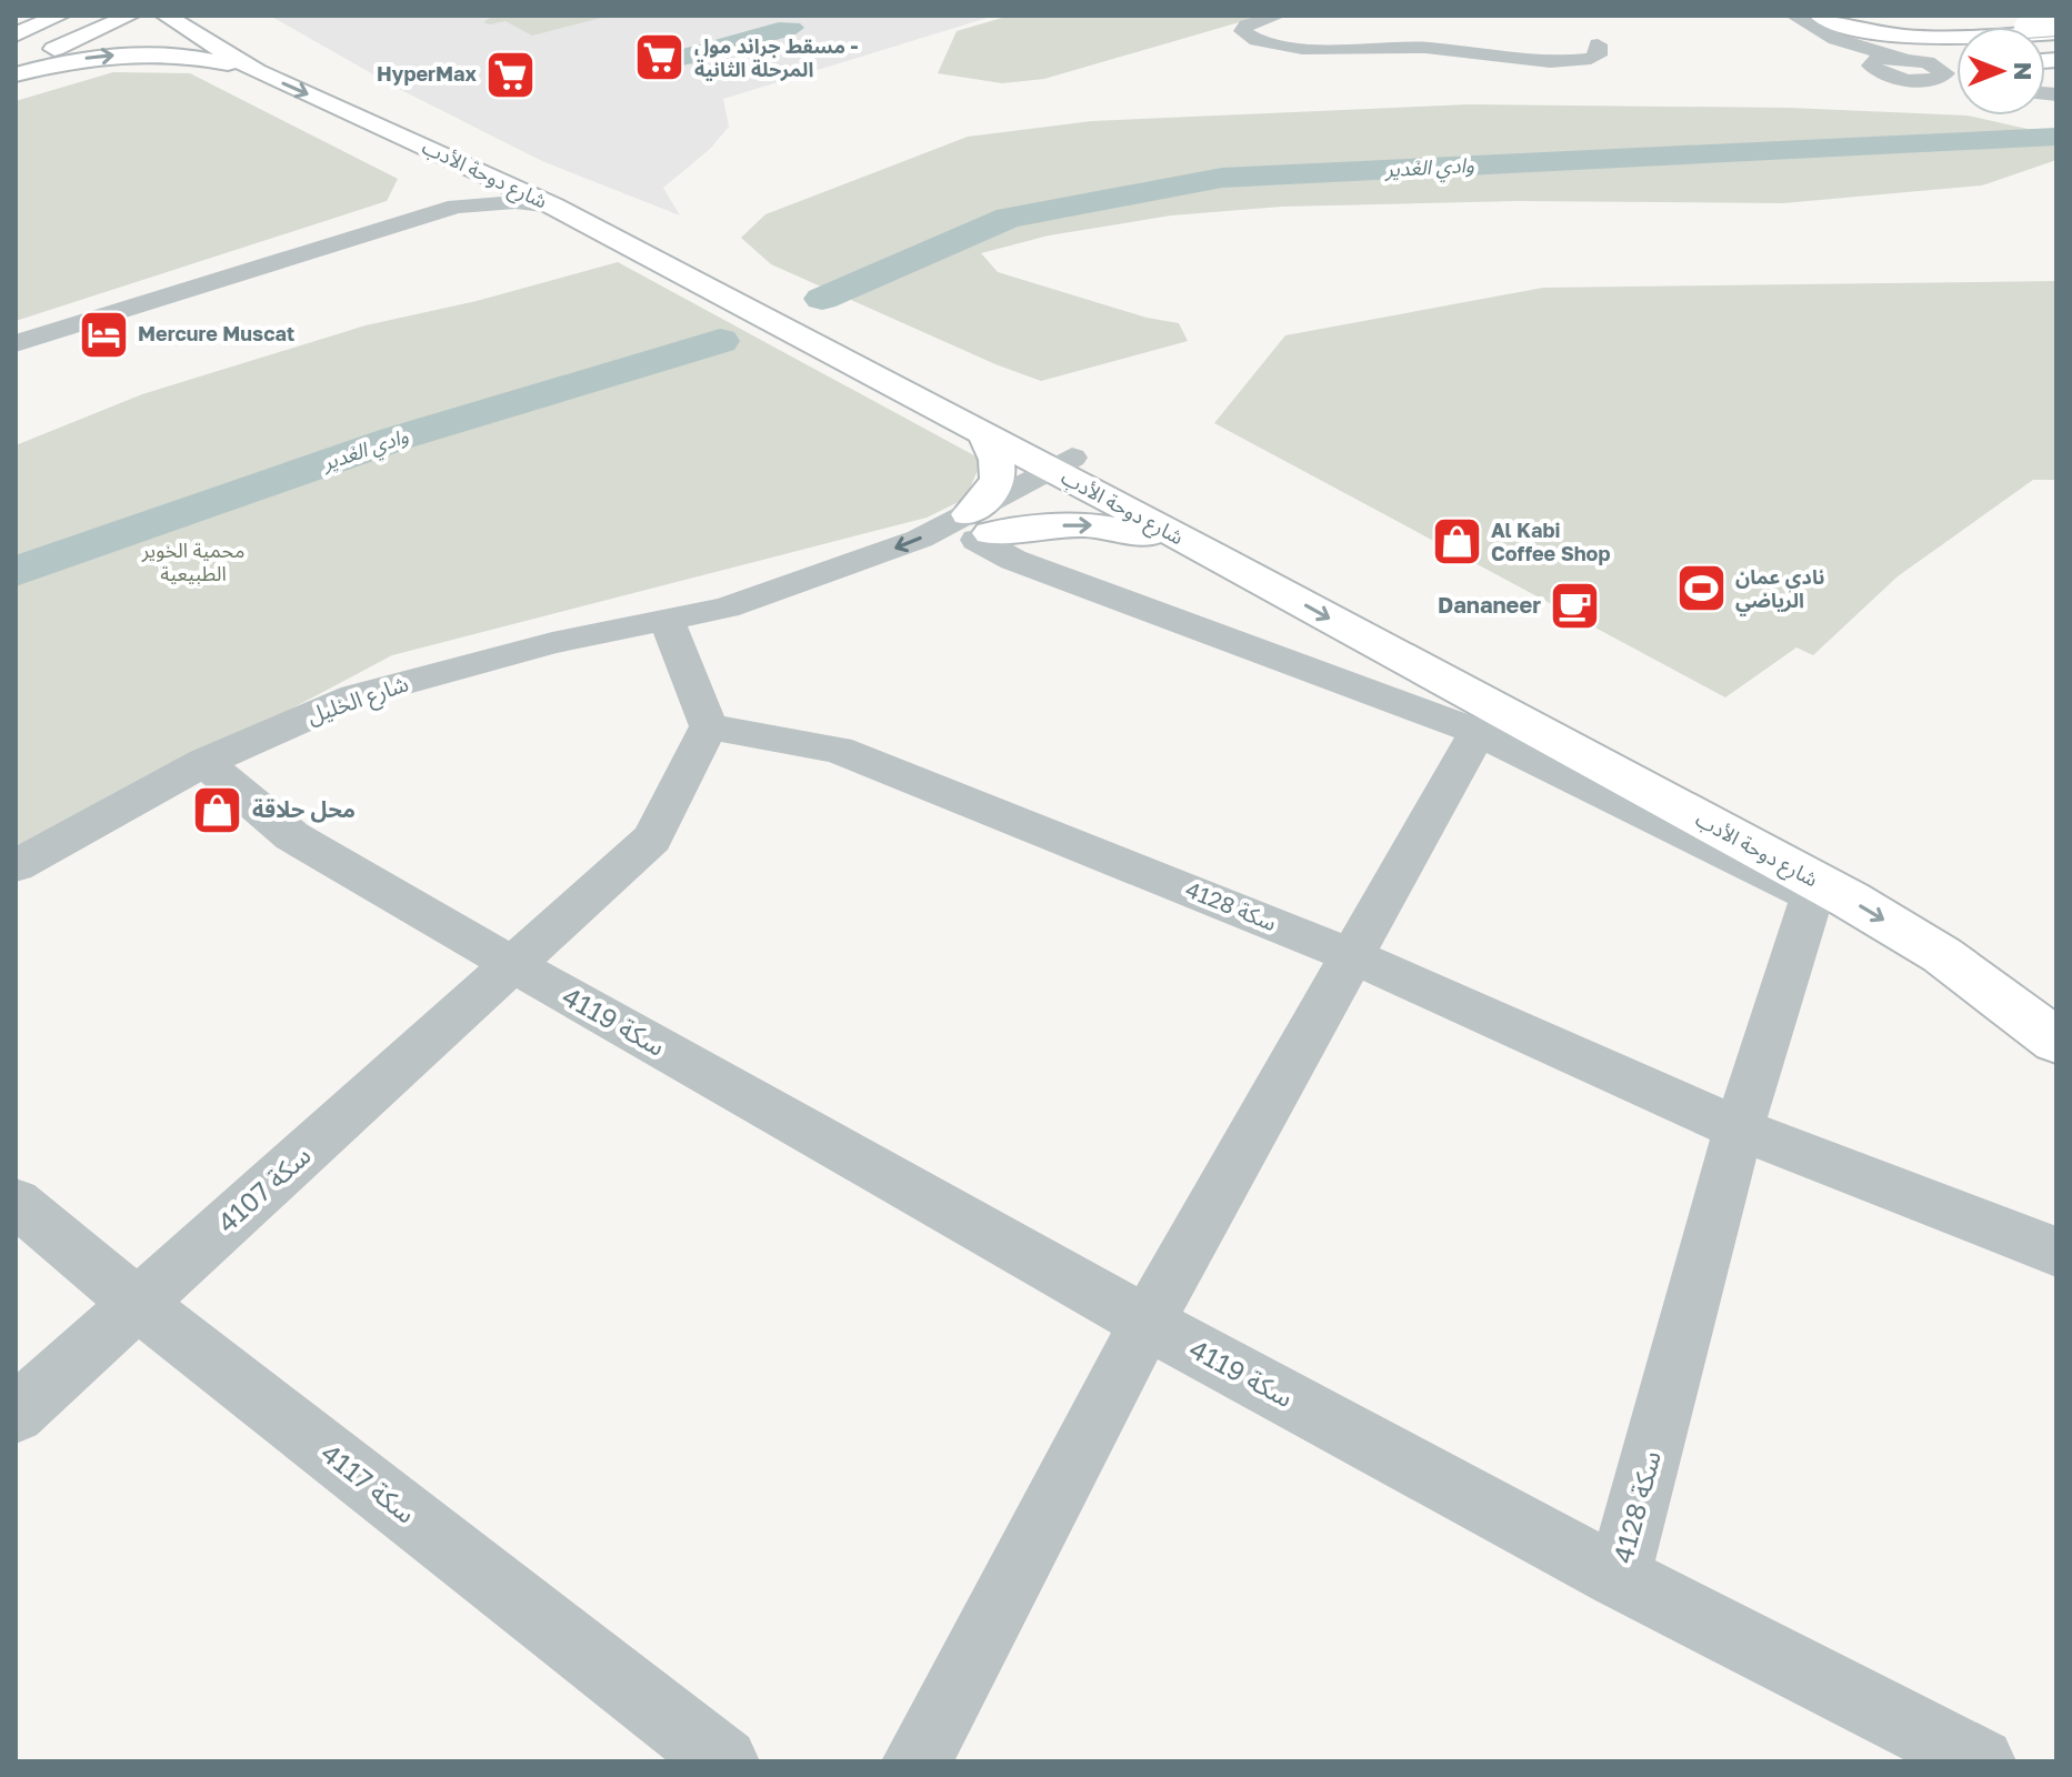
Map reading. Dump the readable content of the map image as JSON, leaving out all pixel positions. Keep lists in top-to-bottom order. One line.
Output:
{"streets":{"main road":["شارع دوحة الأدب"],"street":["شارع الخليل","سكة 4128","سكة 4119","سكة 4107","سكة 4117"]},"crossings":[["شارع دوحة الأدب","شارع الخليل"],["شارع الخليل","سكة 4119"],["سكة 4128","سكة 4119"],["سكة 4119","سكة 4107"],["سكة 4107","سكة 4117"]],"water":["وادي الغدير"],"parks":["محمية الخوير الطبيعية"],"places":{"supermarket":["مسقط جراند مول - المرحلة الثانية","HyperMax"],"hotel":["Mercure Muscat"],"shop":["Al Kabi Coffee Shop","محل حلاقة"],"sports":["نادي عمان الرياضي"],"cafe":["Dananeer"]},"north":"right"}
